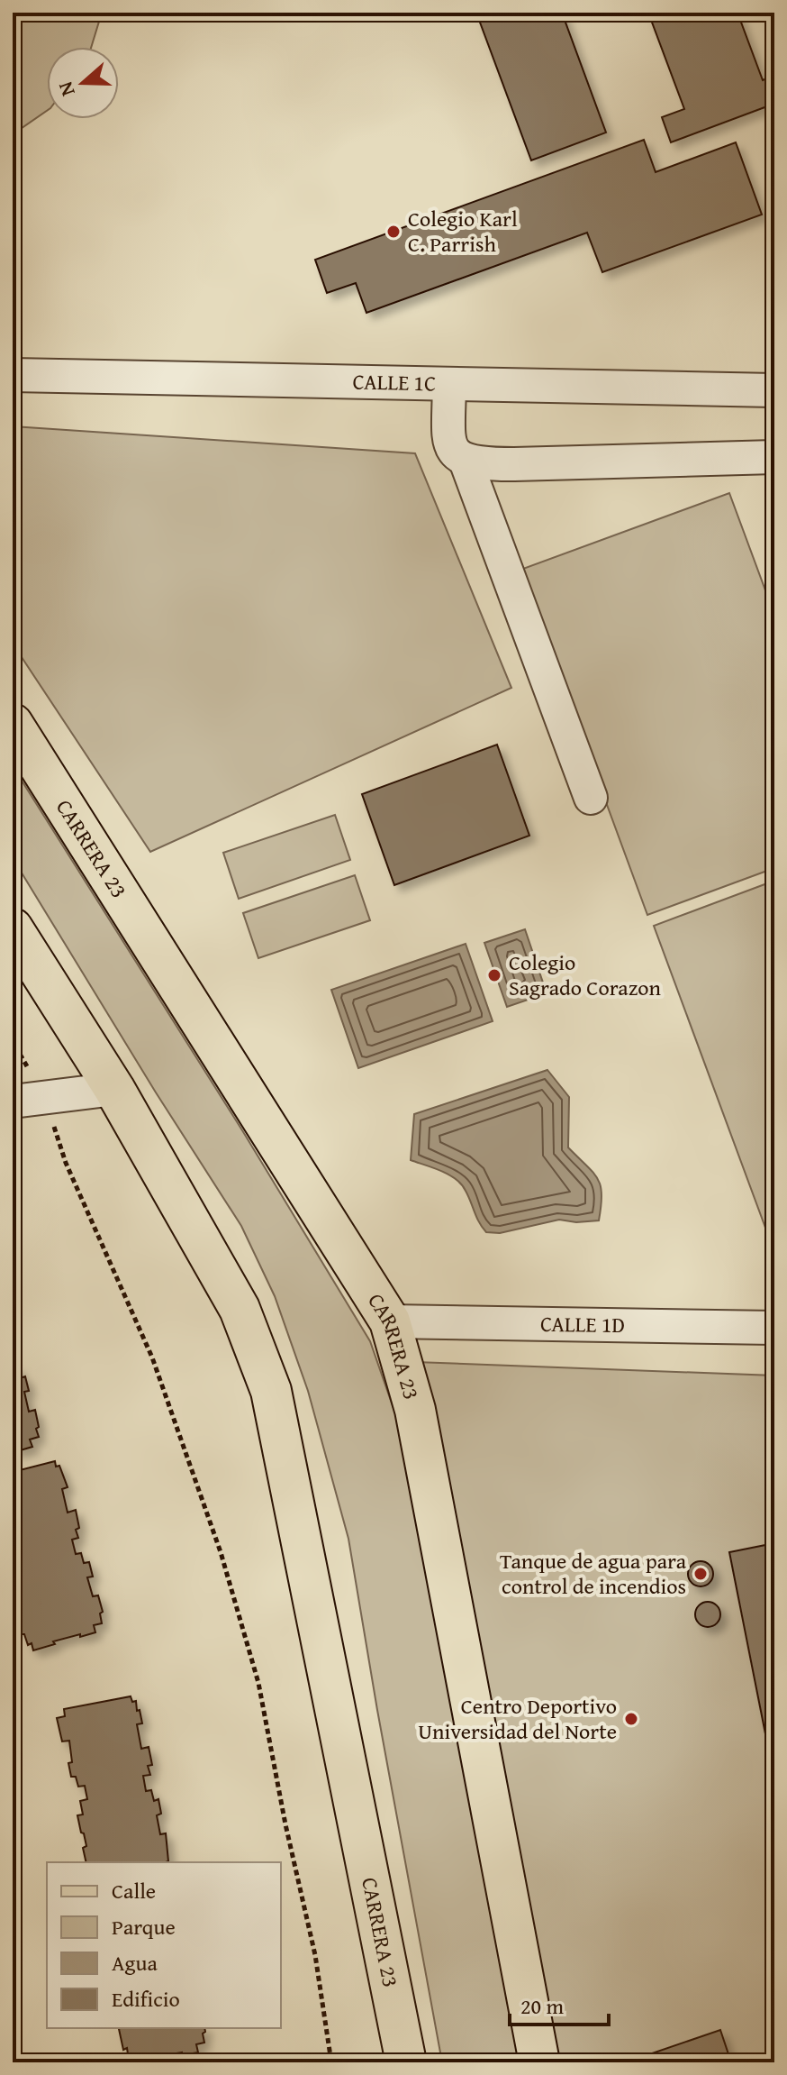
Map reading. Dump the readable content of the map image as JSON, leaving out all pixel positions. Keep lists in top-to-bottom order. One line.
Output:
{"streets":{"main road":["CARRERA 23"],"street":["CALLE 1C","CALLE 1D"]},"crossings":[["CARRERA 23","CALLE 1D"]],"places":["Colegio Karl C. Parrish","Colegio Sagrado Corazon","Tanque de agua para control de incendios","Centro Deportivo Universidad del Norte"],"legend":["Calle","Parque","Agua","Edificio"],"scale_bar":"20 m","north":"left"}
